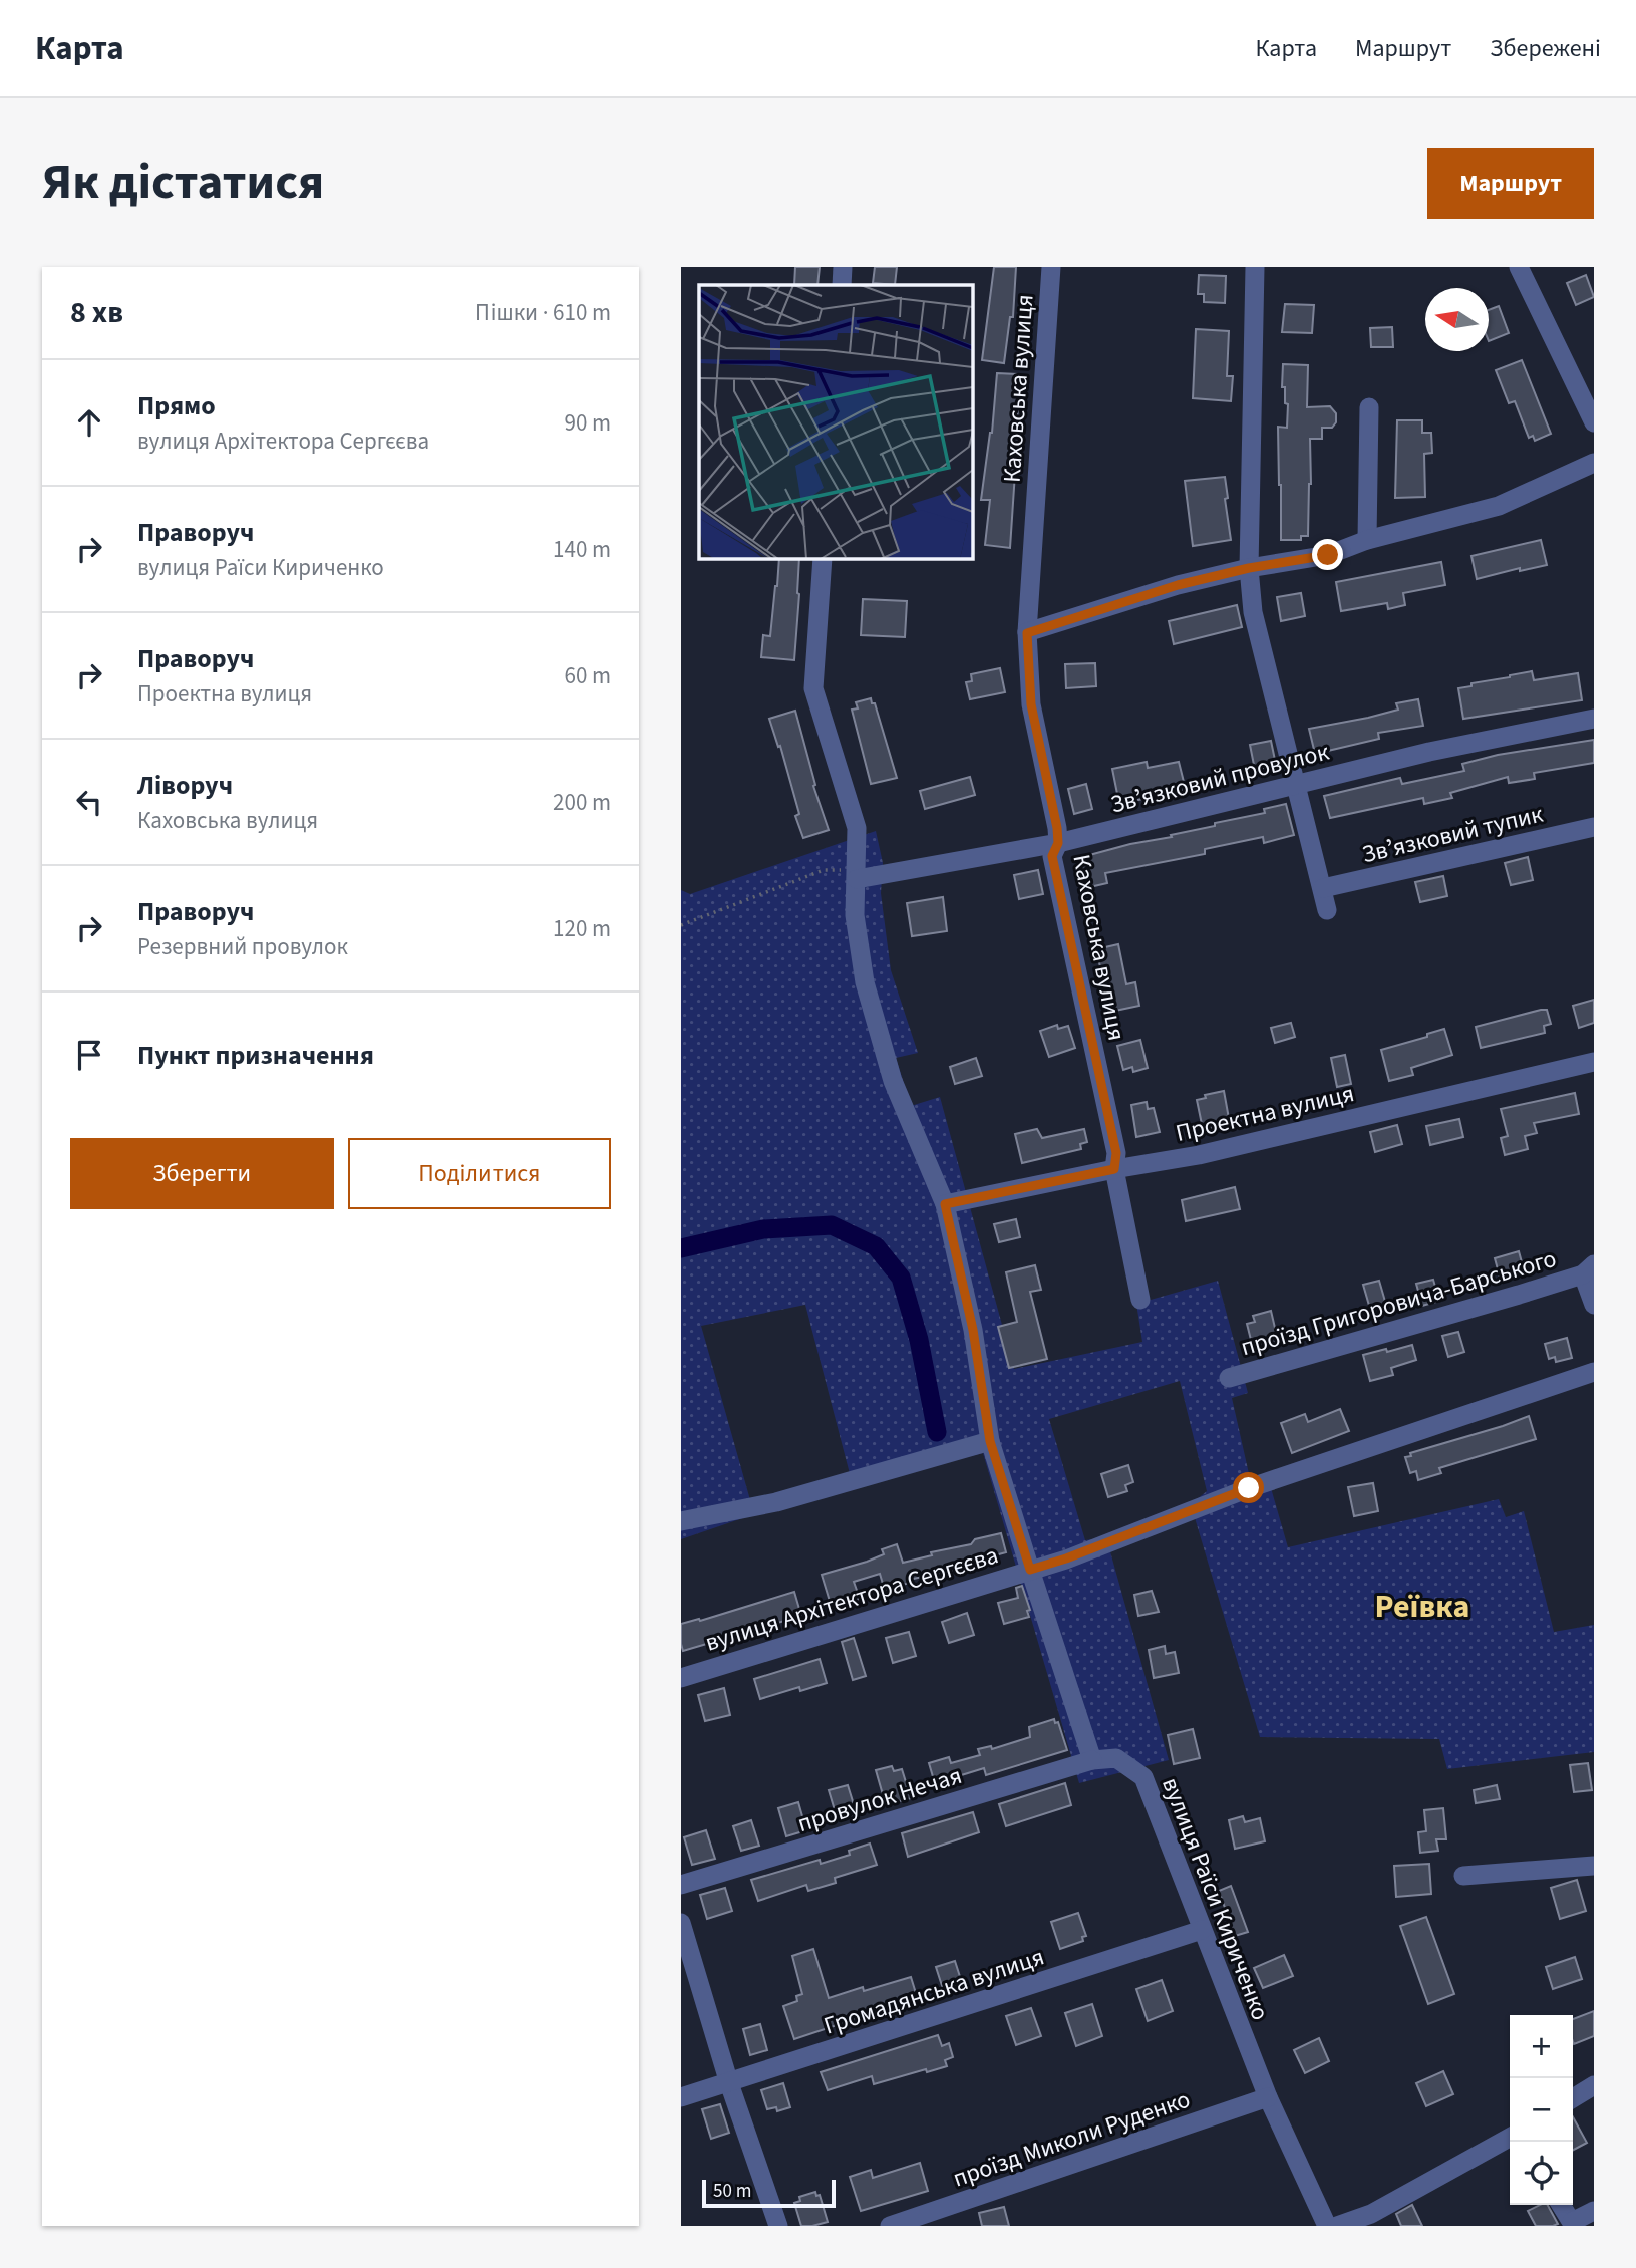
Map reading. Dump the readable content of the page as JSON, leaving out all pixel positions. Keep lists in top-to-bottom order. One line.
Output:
{"streets":{"street":["Каховська вулиця","Звʼязковий провулок","Звʼязковий тупик","Проектна вулиця","проїзд Григоровича-Барського","вулиця Архітектора Сергєєва","провулок Нечая","вулиця Раїси Кириченко","Громадянська вулиця","проїзд Миколи Руденко"]},"crossings":[["Каховська вулиця","Звʼязковий провулок"],["Каховська вулиця","Проектна вулиця"],["провулок Нечая","вулиця Раїси Кириченко"],["вулиця Раїси Кириченко","Громадянська вулиця"],["вулиця Раїси Кириченко","проїзд Миколи Руденко"]],"districts":["Реївка"],"scale_bar":"50 m","north":"left","page":{"header":"Карта","nav":["Карта","Маршрут","Збережені"],"title":"Як дістатися","buttons":["Маршрут",["Зберегти","Поділитися"]],"heading":["8 хв","Пішки · 610 m"],"list":[["Прямо","вулиця Архітектора Сергєєва","90 m"],["Праворуч","вулиця Раїси Кириченко","140 m"],["Праворуч","Проектна вулиця","60 m"],["Ліворуч","Каховська вулиця","200 m"],["Праворуч","Резервний провулок","120 m"],"Пункт призначення"],"map_buttons":["+","−"],"scale":"50 m"}}
